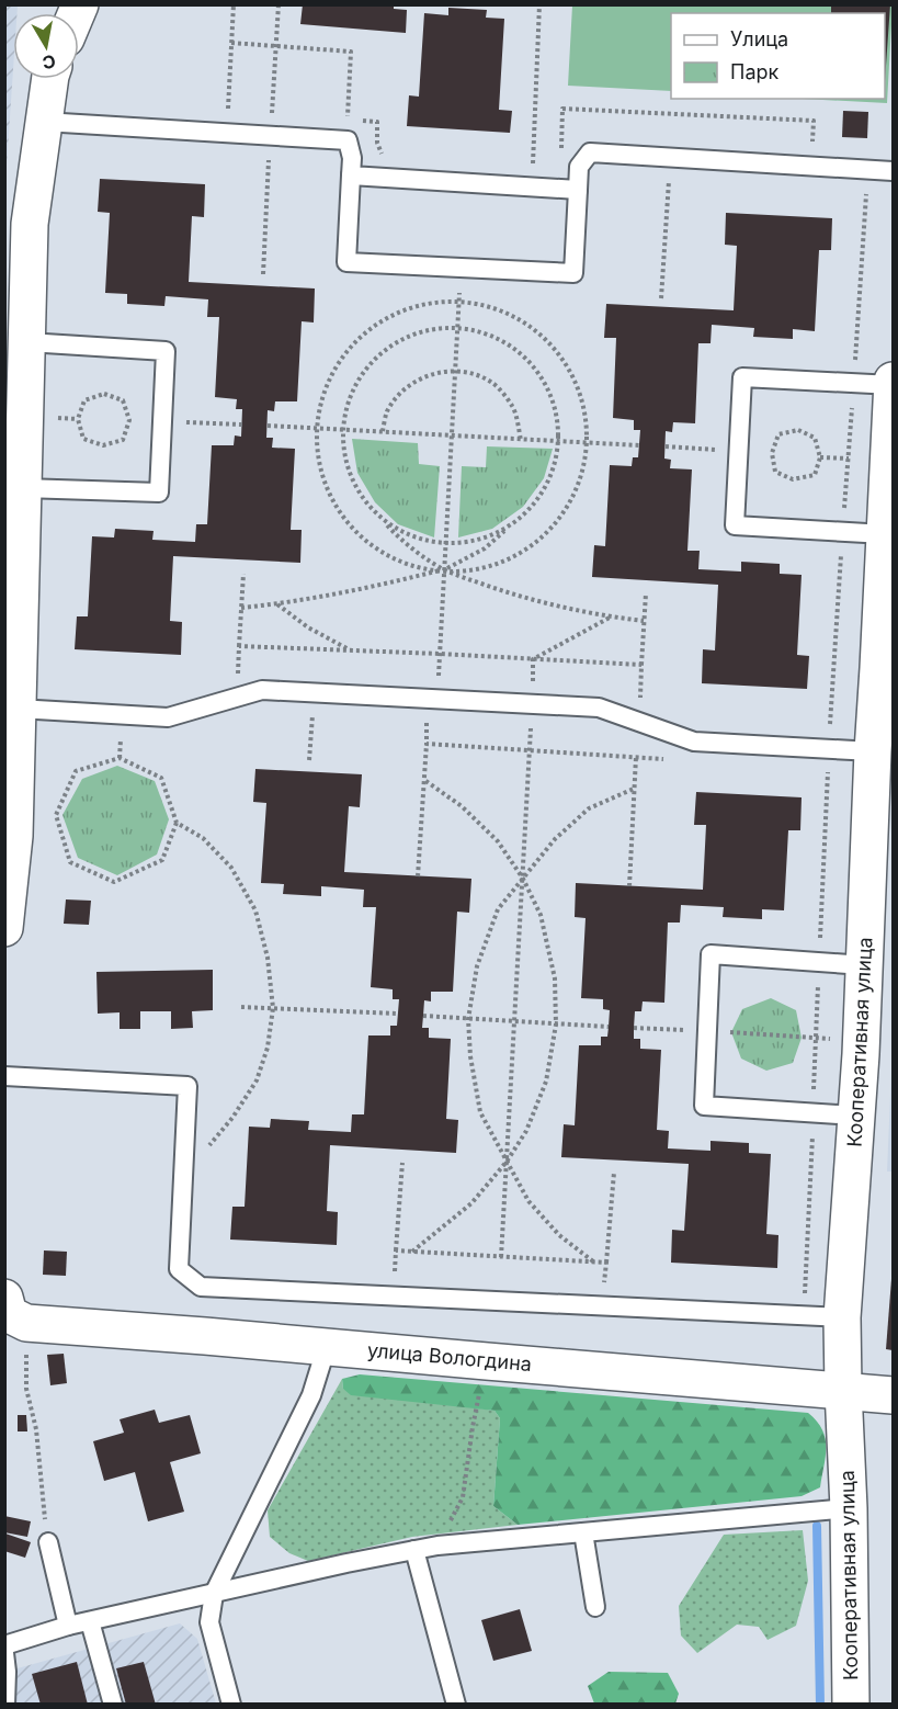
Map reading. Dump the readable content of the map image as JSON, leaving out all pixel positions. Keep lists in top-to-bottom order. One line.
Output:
{"streets":{"street":["Кооперативная улица","улица Вологдина"]},"crossings":[["Кооперативная улица","улица Вологдина"]],"legend":["Улица","Парк"],"north":"bottom"}
